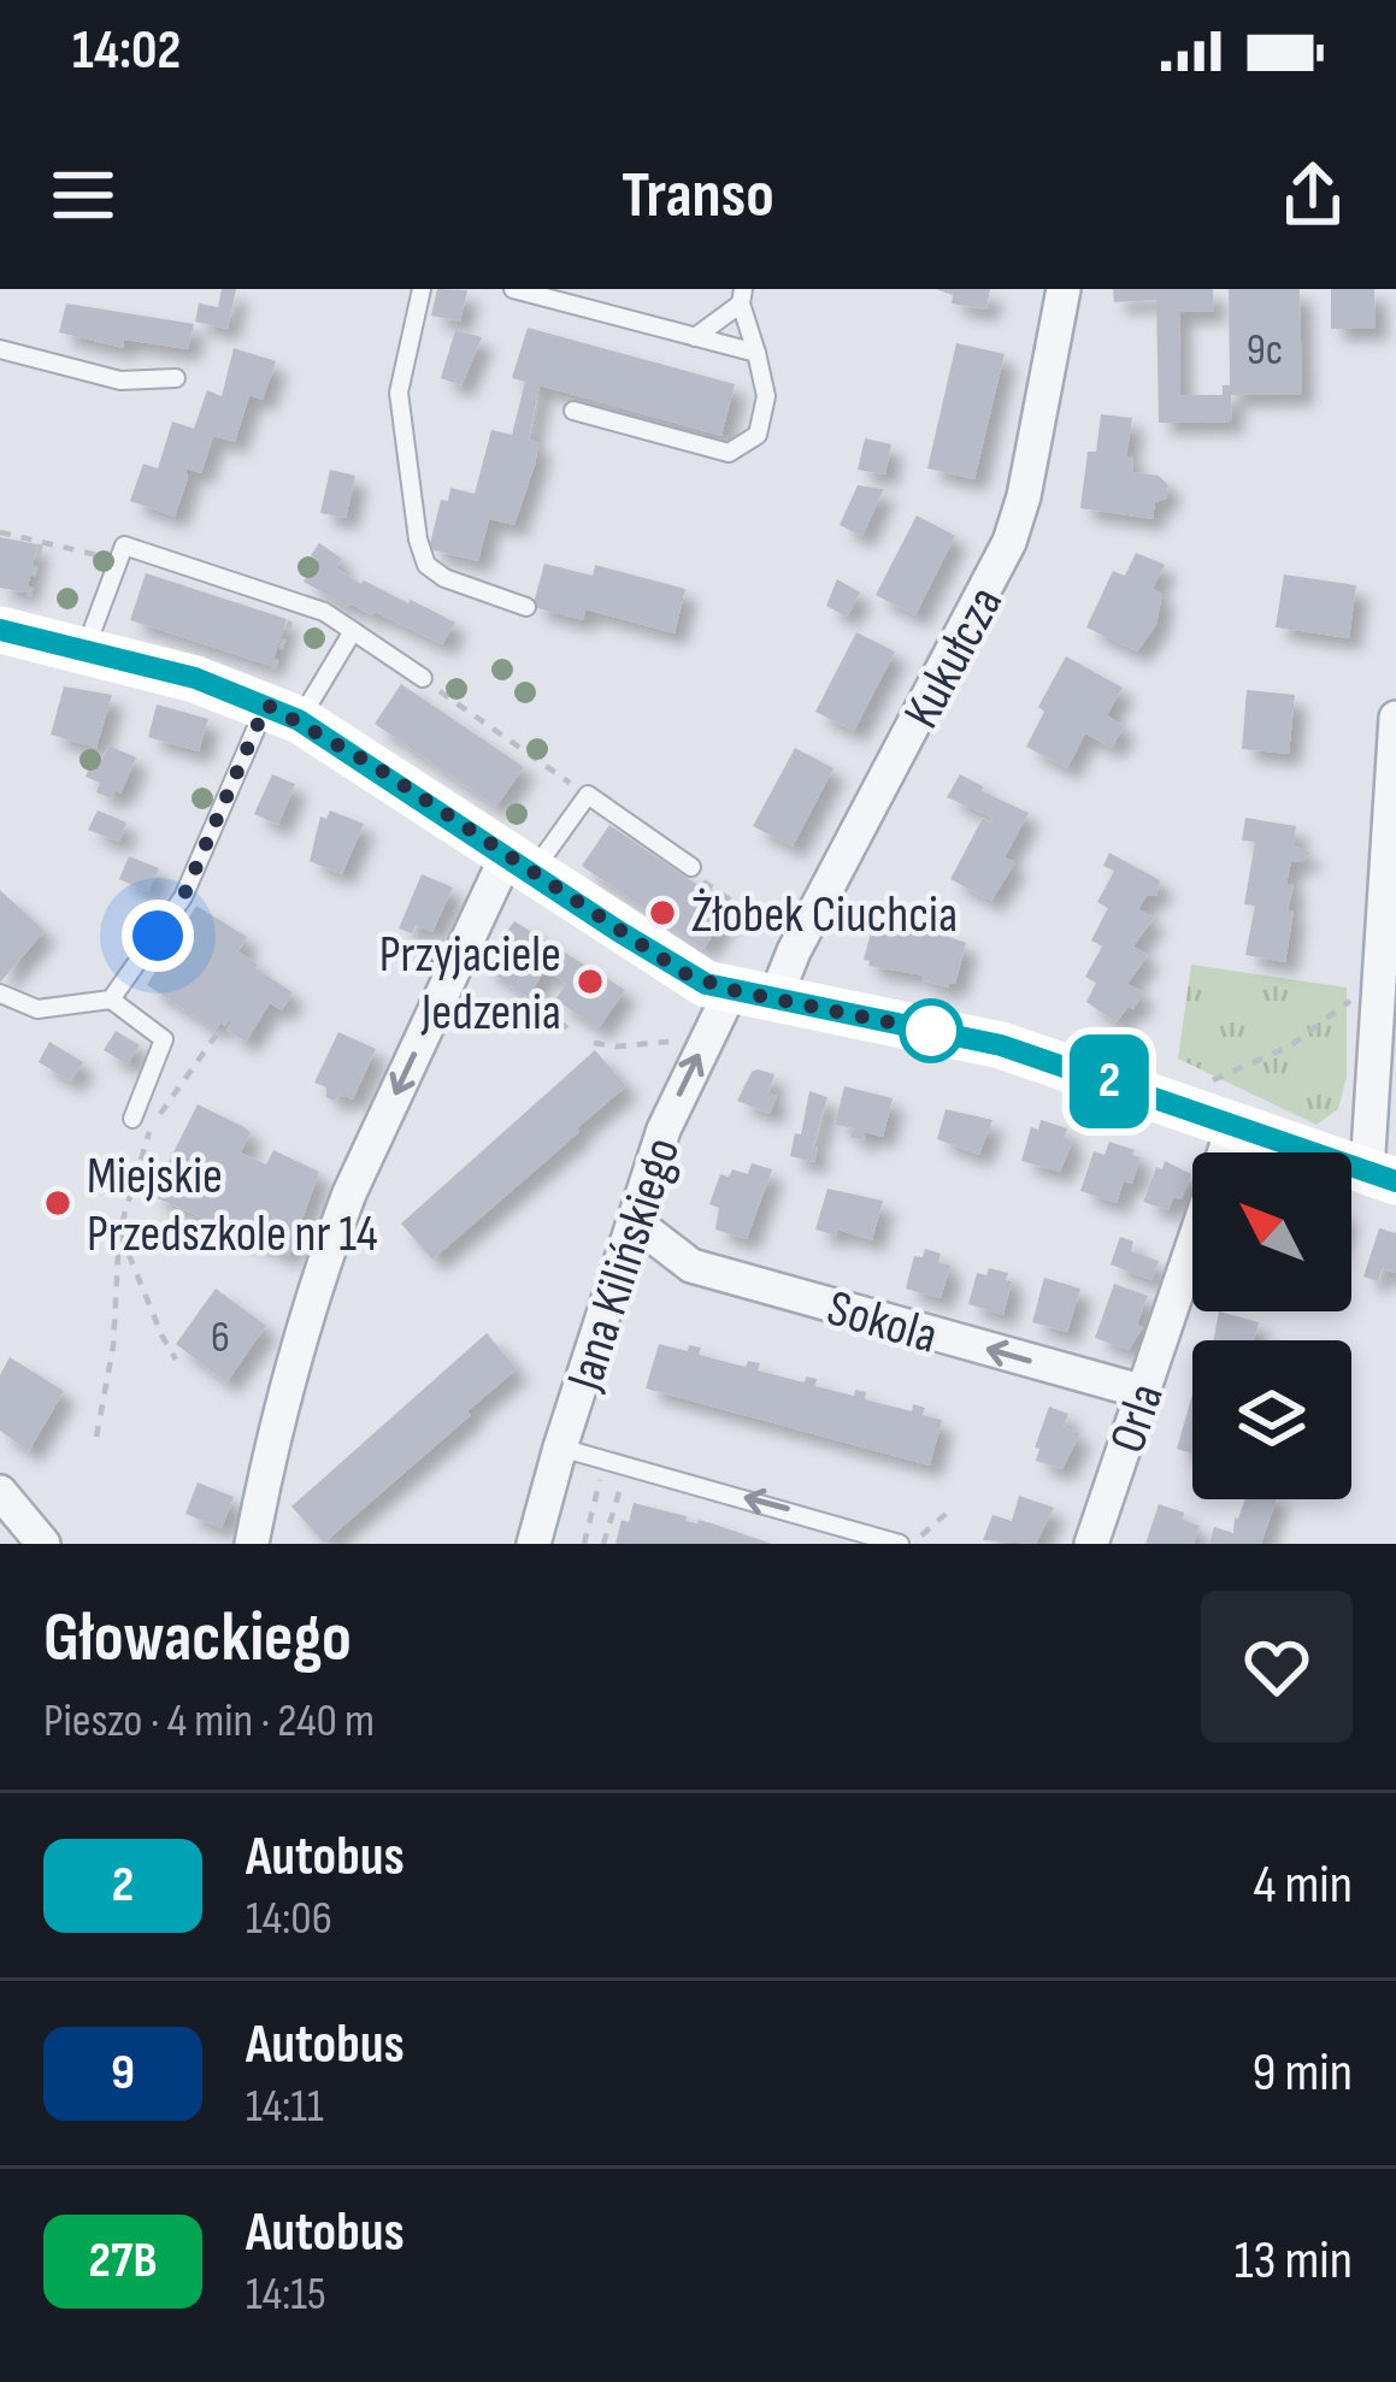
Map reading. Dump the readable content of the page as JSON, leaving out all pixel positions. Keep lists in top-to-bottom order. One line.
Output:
{"streets":{"street":["Kukułcza","Jana Kilińskiego","Sokola","Orla"]},"crossings":[["Kukułcza","Jana Kilińskiego"],["Jana Kilińskiego","Sokola"],["Sokola","Orla"]],"places":["Żłobek Ciuchcia","Przyjaciele Jedzenia","Miejskie Przedszkole nr 14"],"lines":["bus line 2"],"house_numbers":["9c","6"],"north":"top left","page":{"status":"14:02","header":"Transo","on_map":"2","heading":["Głowackiego","Pieszo · 4 min · 240 m"],"list":[{"mark":"2","name":"Autobus","note":"14:06","value":"4 min"},{"mark":"9","name":"Autobus","note":"14:11","value":"9 min"},{"mark":"27B","name":"Autobus","note":"14:15","value":"13 min"}]}}
